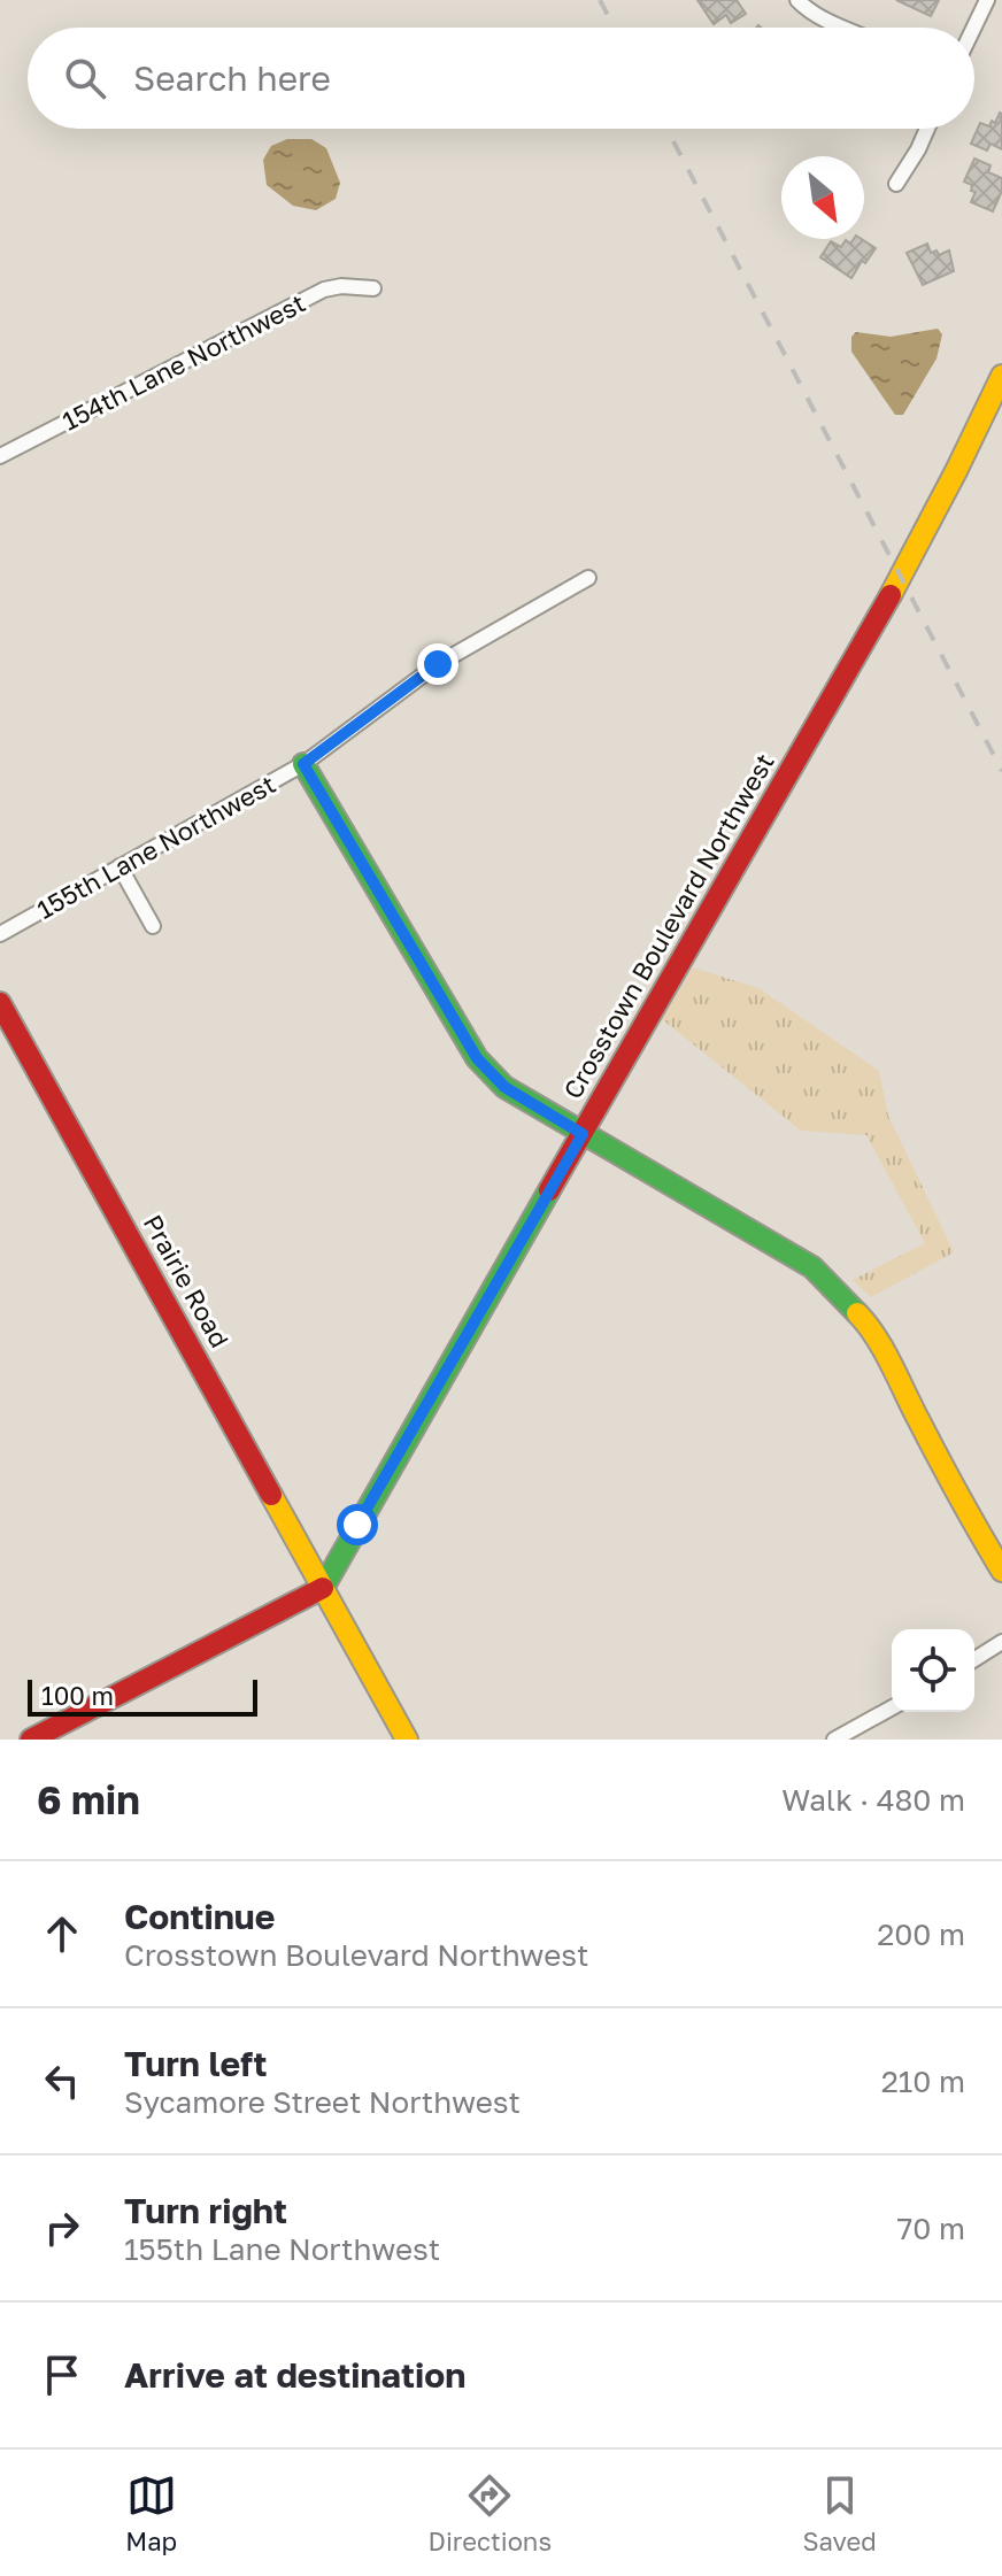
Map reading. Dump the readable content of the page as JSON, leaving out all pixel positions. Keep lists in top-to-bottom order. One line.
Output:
{"streets":{"street":["154th Lane Northwest","155th Lane Northwest","Crosstown Boulevard Northwest","Prairie Road"]},"crossings":[["Crosstown Boulevard Northwest","Prairie Road"]],"scale_bar":"100 m","north":"bottom right","page":{"search":"Search here","scale":"100 m","heading":["6 min","Walk · 480 m"],"list":[["Continue","Crosstown Boulevard Northwest","200 m"],["Turn left","Sycamore Street Northwest","210 m"],["Turn right","155th Lane Northwest","70 m"],"Arrive at destination"],"nav":["Map","Directions","Saved"]}}
